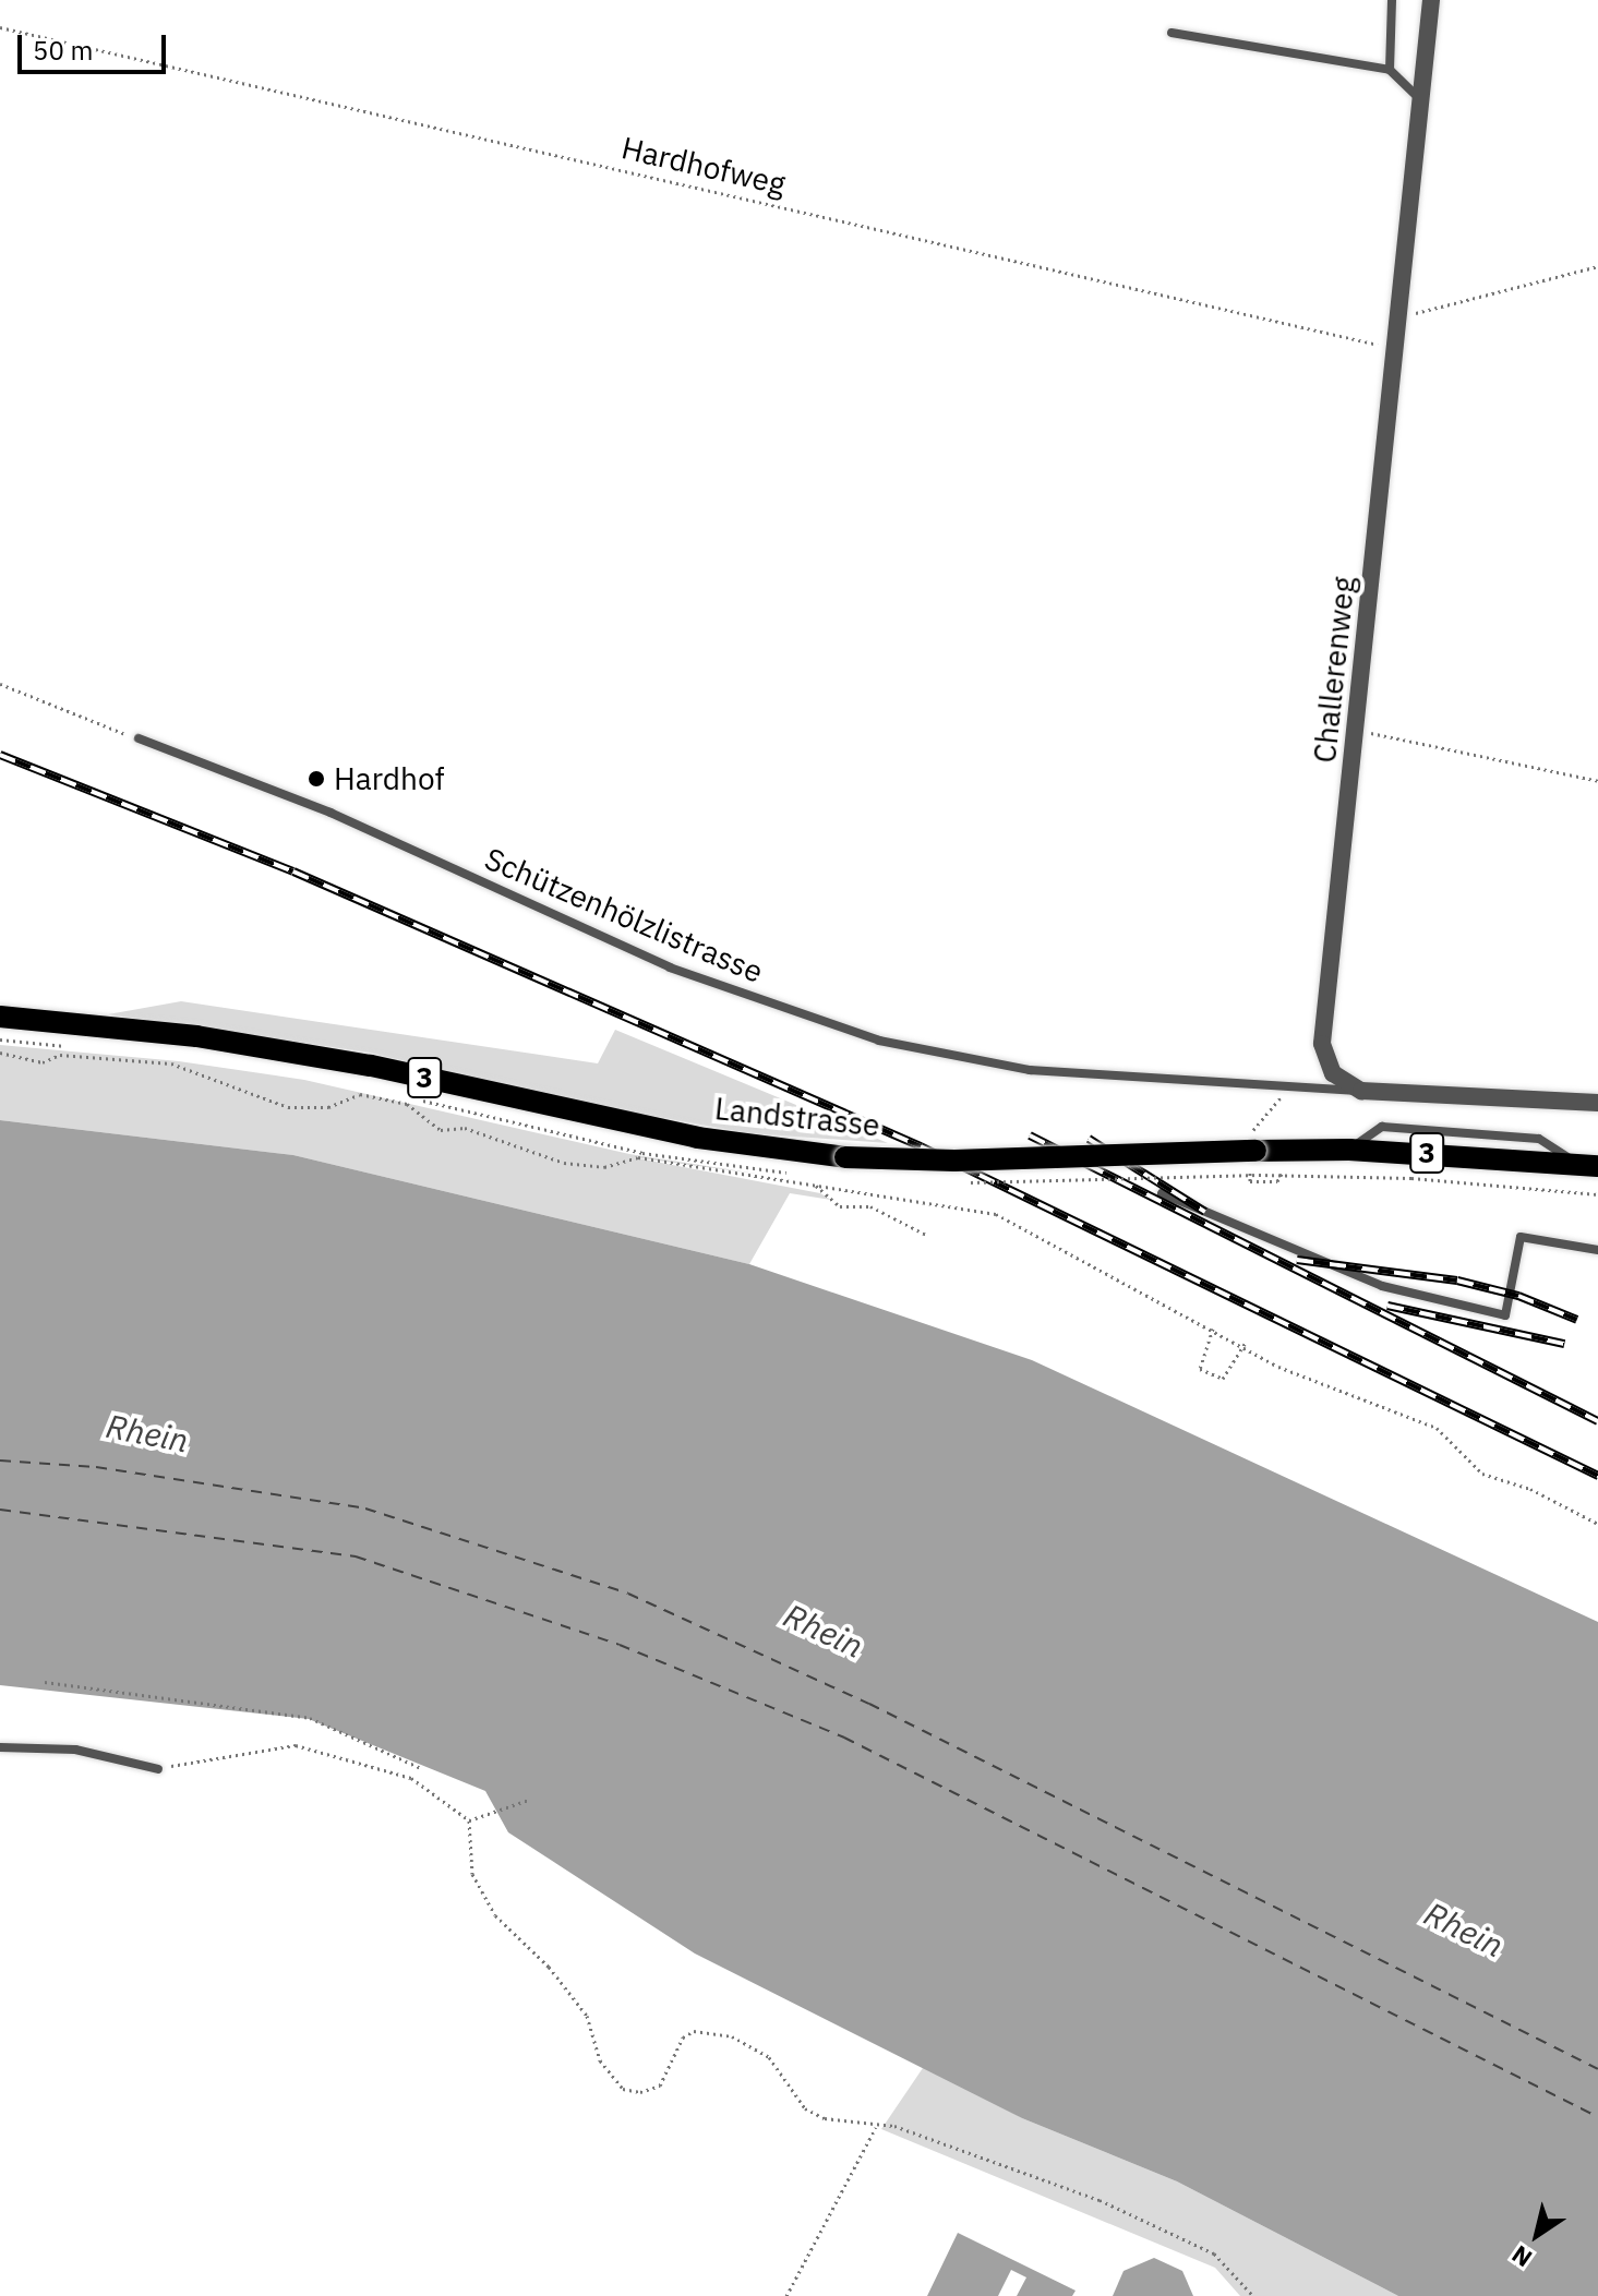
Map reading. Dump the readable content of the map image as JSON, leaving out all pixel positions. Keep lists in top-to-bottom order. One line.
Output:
{"streets":{"main road":["3","Landstrasse"],"street":["Challerenweg"],"lane":["Schützenhölzlistrasse"],"path":["Hardhofweg"]},"crossings":[["Hardhofweg","Challerenweg"],["Challerenweg","Schützenhölzlistrasse"]],"water":["Rhein"],"places":["Hardhof"],"scale_bar":"50 m","north":"bottom left"}
